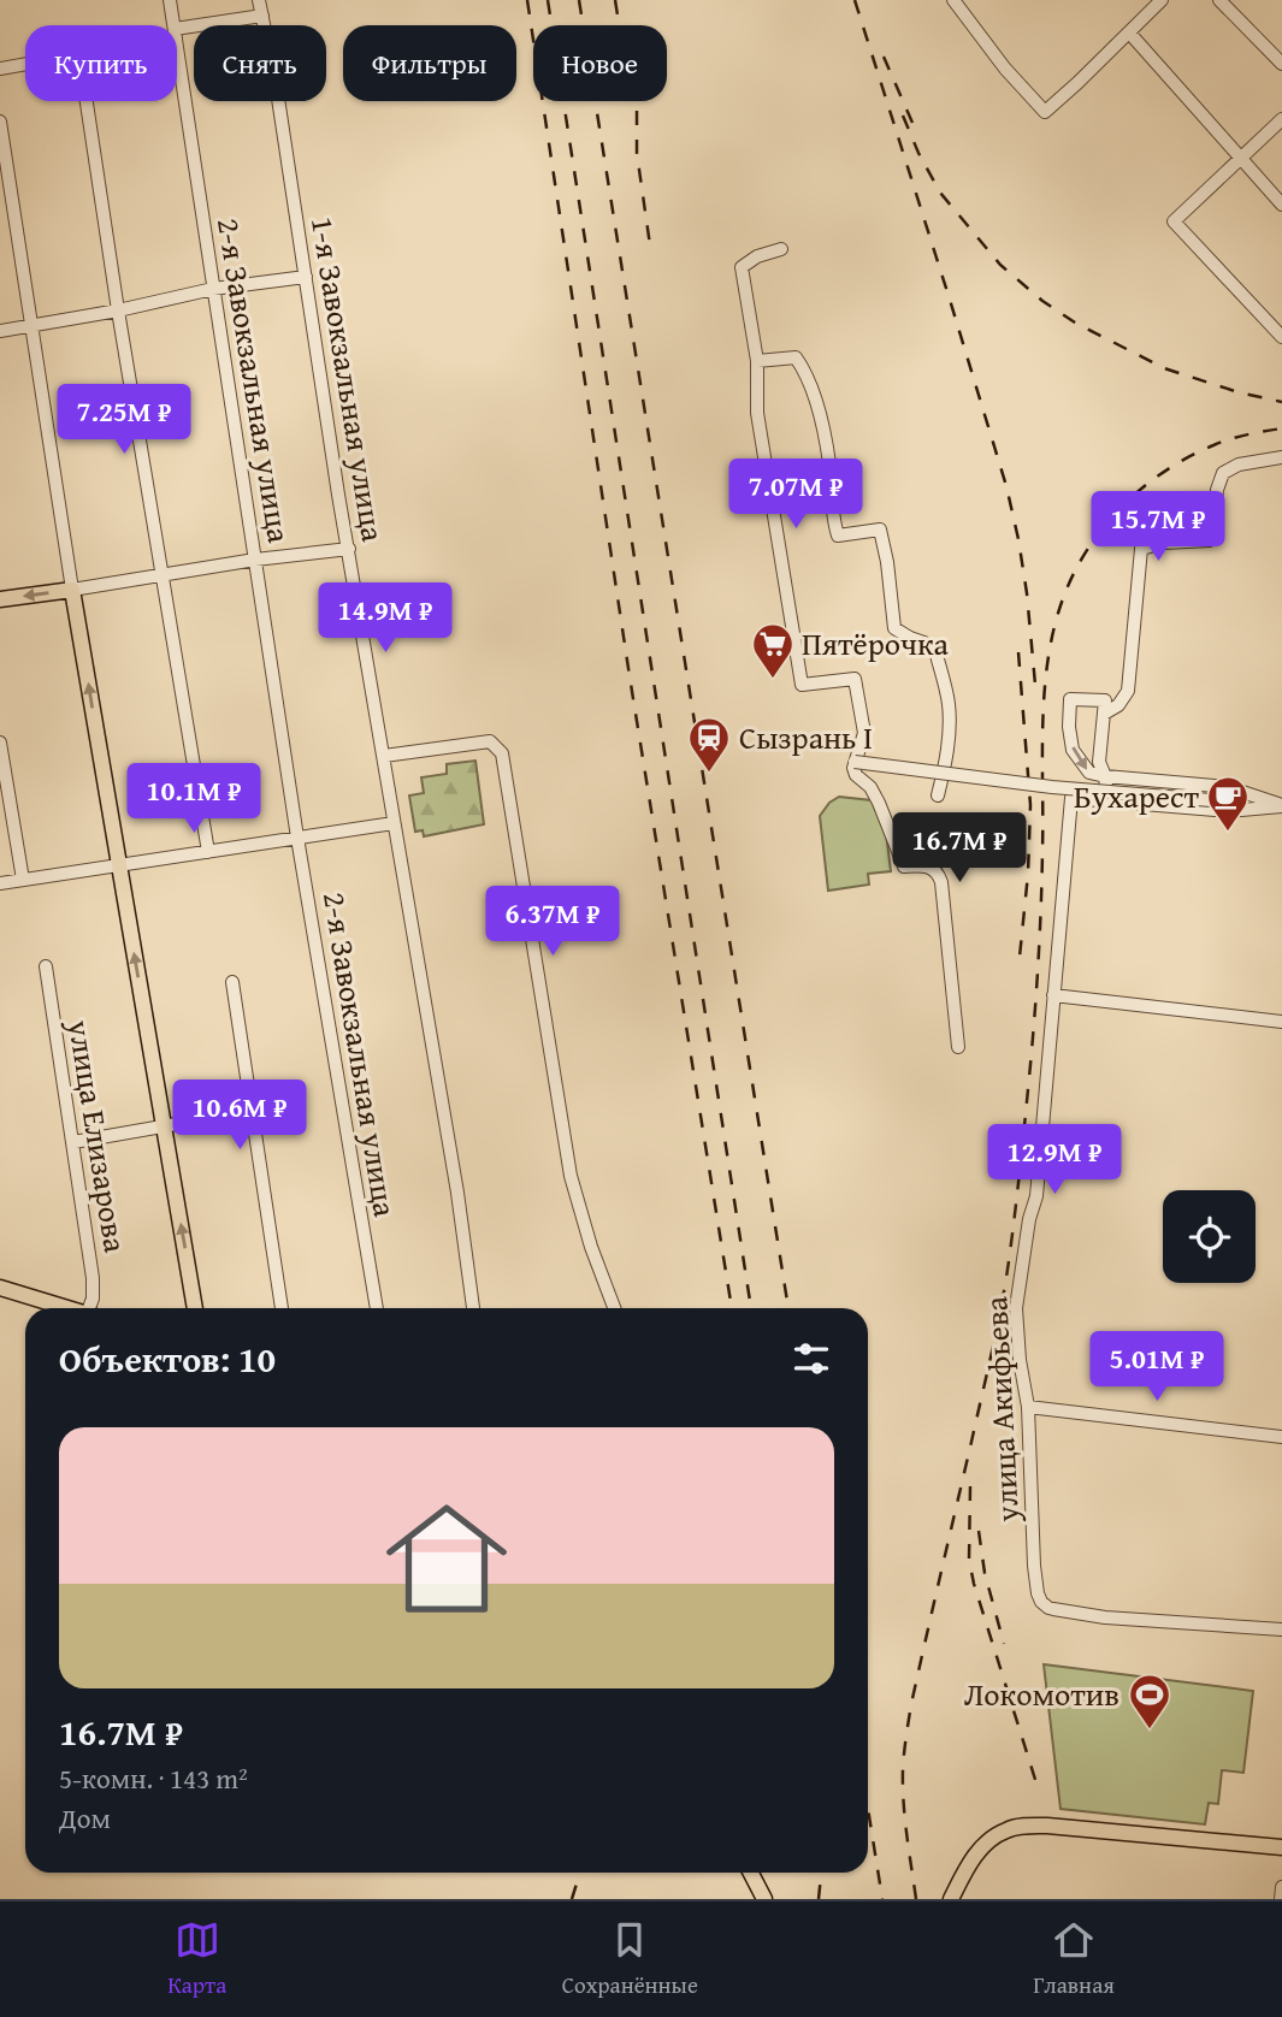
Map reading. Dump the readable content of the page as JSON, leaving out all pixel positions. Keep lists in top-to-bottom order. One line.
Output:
{"streets":{"street":["1-я Завокзальная улица","2-я Завокзальная улица","улица Елизарова","улица Акифьева"]},"places":{"supermarket":["Пятёрочка"],"station":["Сызрань I"],"cafe":["Бухарест"],"sports":["Локомотив"]},"page":{"chip":["Купить","Снять","Фильтры","Новое"],"price":["7.25M ₽","7.07M ₽","15.7M ₽","14.9M ₽","10.1M ₽","16.7M ₽","6.37M ₽","10.6M ₽","12.9M ₽","5.01M ₽"],"heading":"Объектов: 10","list":[{"name":"16.7M ₽","note":"5-комн. · 143 m² · Дом"}],"tabs":["Карта","Сохранённые","Главная"]}}
